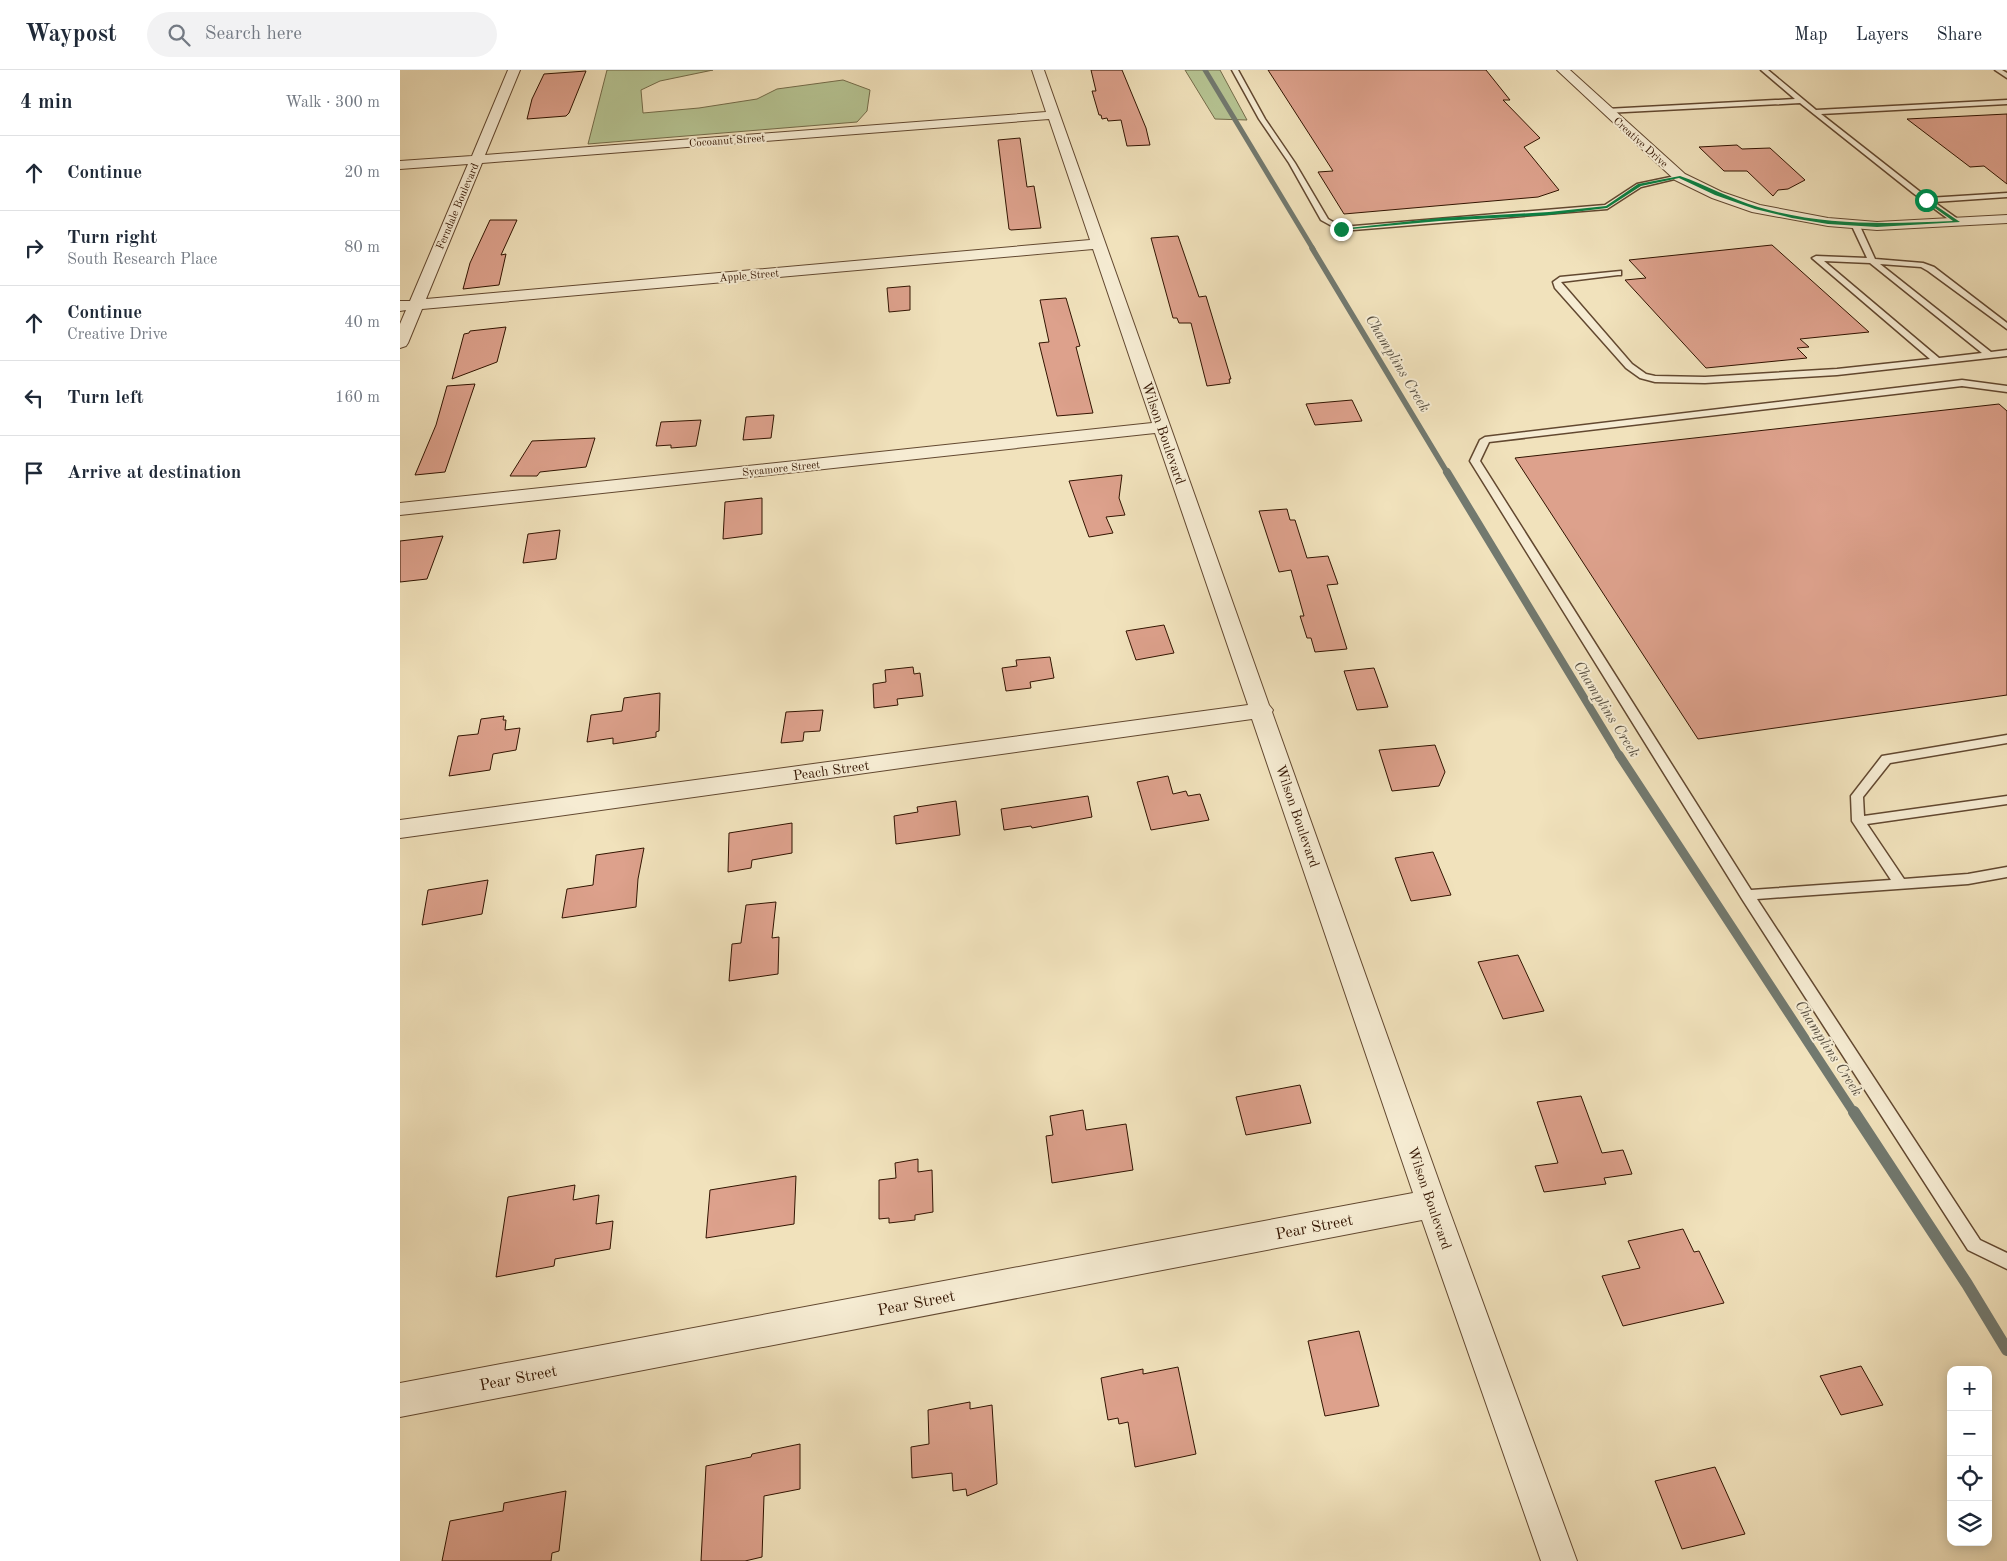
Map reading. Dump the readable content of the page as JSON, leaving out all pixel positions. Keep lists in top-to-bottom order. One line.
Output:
{"streets":{"street":["Cocoanut Street","Creative Drive","Ferndale Boulevard","Apple Street","Wilson Boulevard","Sycamore Street","Peach Street","Pear Street"]},"crossings":[["Cocoanut Street","Ferndale Boulevard"],["Cocoanut Street","Wilson Boulevard"],["Ferndale Boulevard","Apple Street"],["Apple Street","Wilson Boulevard"],["Wilson Boulevard","Sycamore Street"],["Wilson Boulevard","Peach Street"],["Wilson Boulevard","Pear Street"]],"water":["Champlins Creek"],"page":{"header":"Waypost","search":"Search here","nav":["Map","Layers","Share"],"heading":["4 min","Walk · 300 m"],"list":[["Continue","20 m"],["Turn right","South Research Place","80 m"],["Continue","Creative Drive","40 m"],["Turn left","160 m"],"Arrive at destination"],"map_buttons":["+","−"]}}
